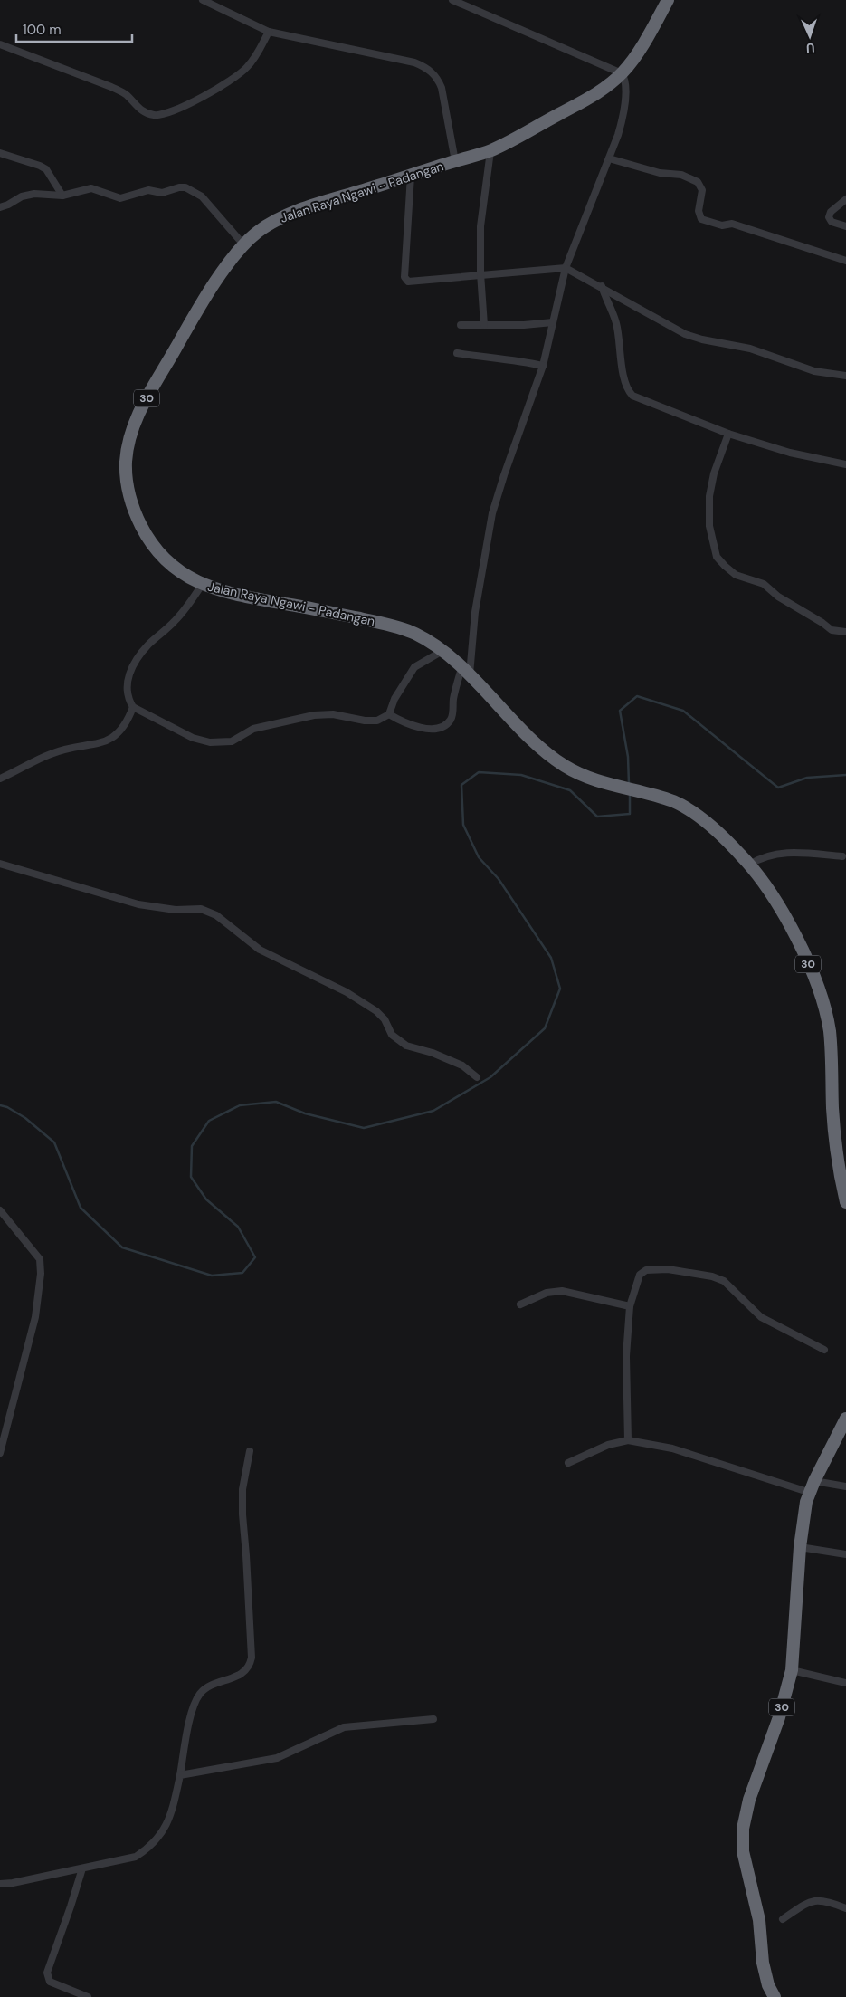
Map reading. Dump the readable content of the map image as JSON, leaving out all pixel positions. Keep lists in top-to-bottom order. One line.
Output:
{"streets":{"highway":["Jalan Raya Ngawi - Padangan","30"]},"crossings":[["Jalan Raya Ngawi - Padangan","30"]],"scale_bar":"100 m","north":"bottom"}
